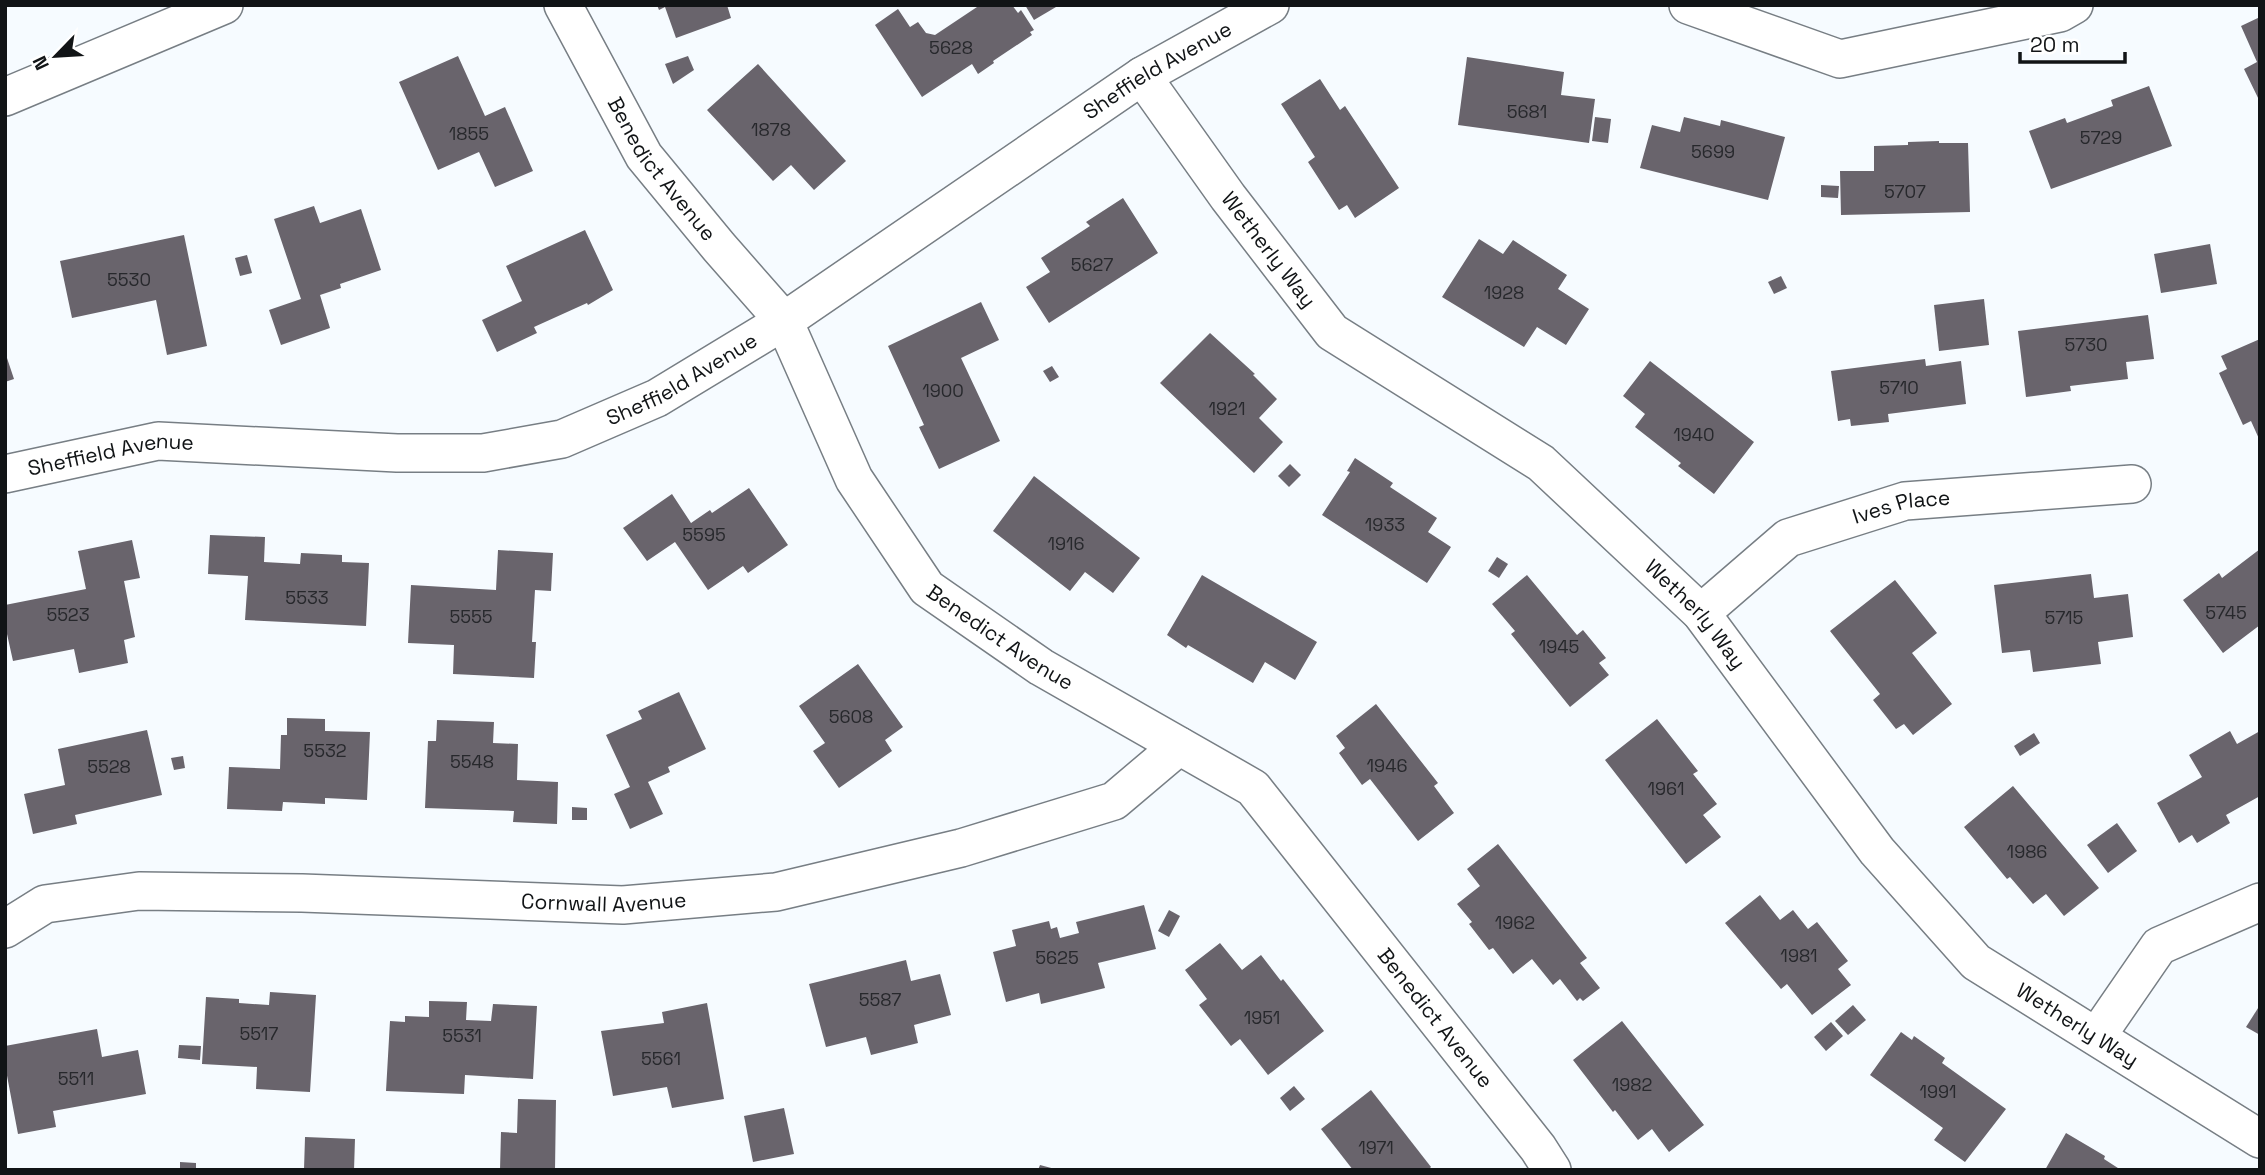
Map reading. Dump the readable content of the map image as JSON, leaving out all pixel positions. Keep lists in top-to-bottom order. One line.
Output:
{"streets":{"street":["Sheffield Avenue","Benedict Avenue","Wetherly Way","Ives Place","Cornwall Avenue"]},"crossings":[["Sheffield Avenue","Benedict Avenue"],["Sheffield Avenue","Wetherly Way"],["Benedict Avenue","Cornwall Avenue"],["Wetherly Way","Ives Place"]],"house_numbers":["5628","5681","1878","1855","5729","5699","5707","5627","5530","1928","5730","5710","1900","1921","1940","1933","5595","1916","5533","5745","5523","5555","5715","1945","5608","5532","5548","1946","5528","1961","1986","1962","1981","5625","5587","1951","5517","5531","5561","5511","1982","1991","1971"],"scale_bar":"20 m","north":"bottom left"}
